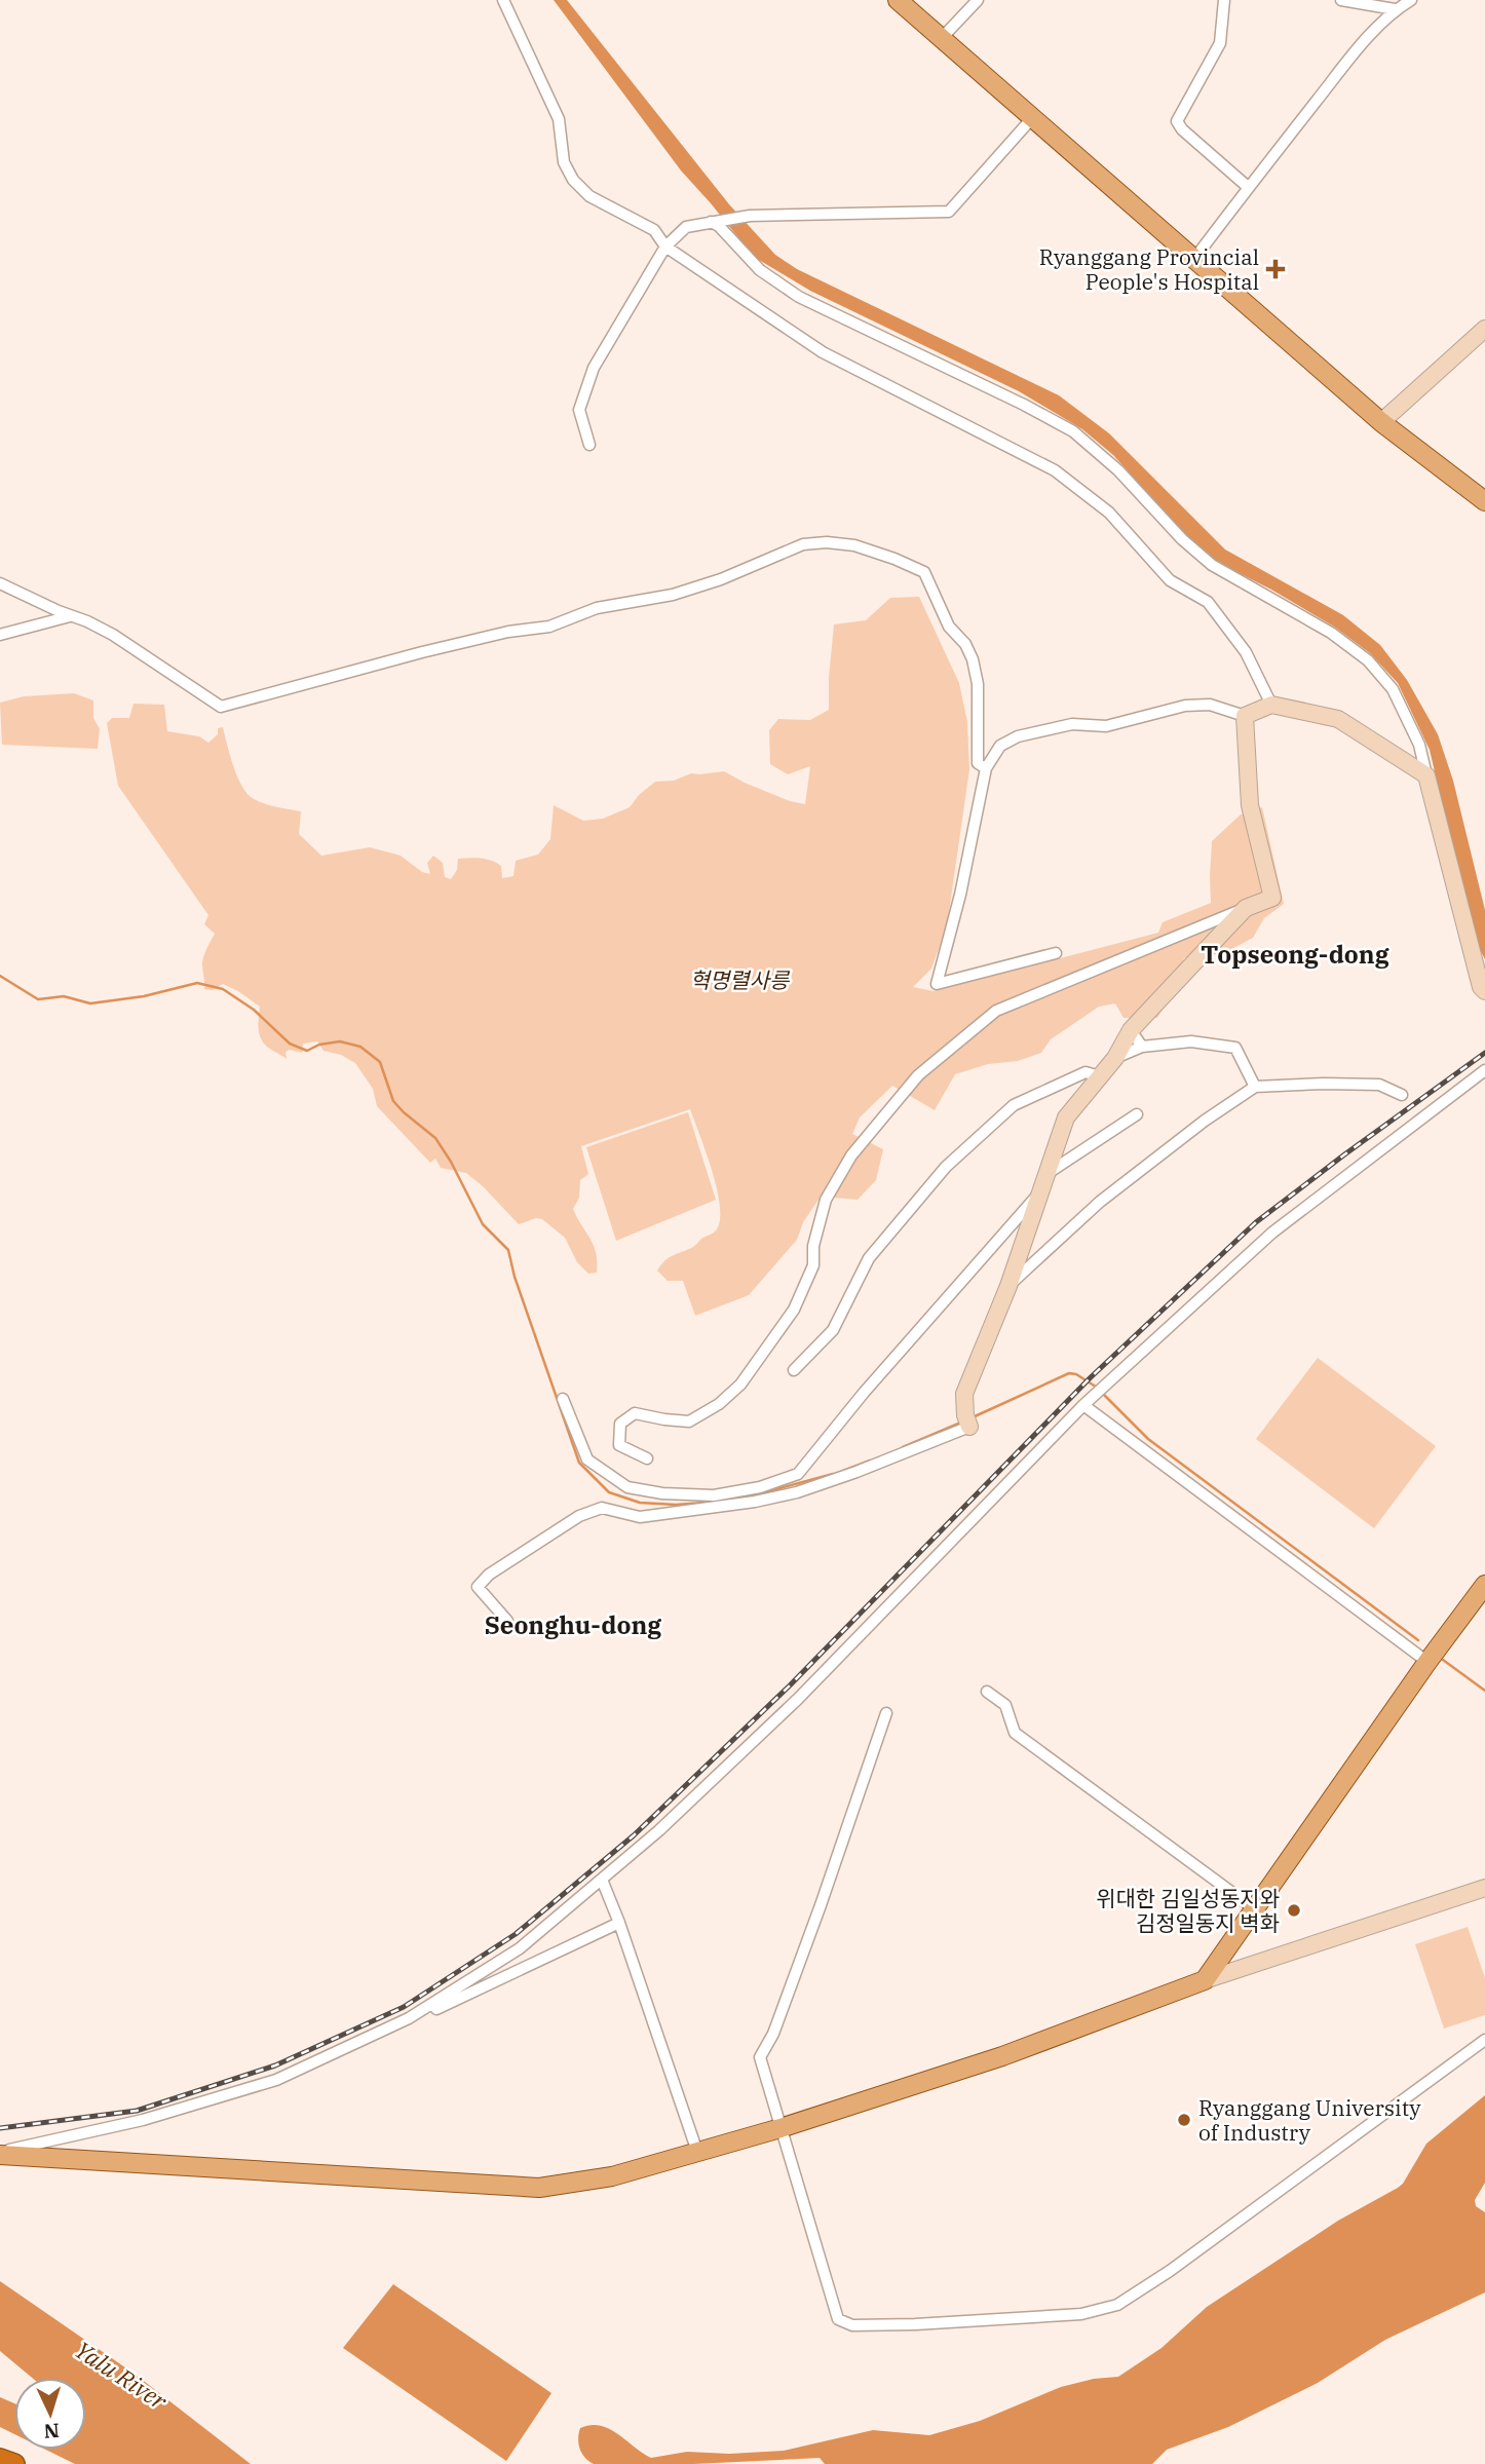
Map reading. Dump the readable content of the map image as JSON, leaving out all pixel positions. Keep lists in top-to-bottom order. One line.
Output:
{"districts":["Topseong-dong","Seonghu-dong"],"water":["Yalu River"],"parks":["혁명렬사릉"],"places":{"health":["Ryanggang Provincial People's Hospital"],"other":["위대한 김일성동지와 김정일동지 벽화","Ryanggang University of Industry"]},"north":"bottom"}
